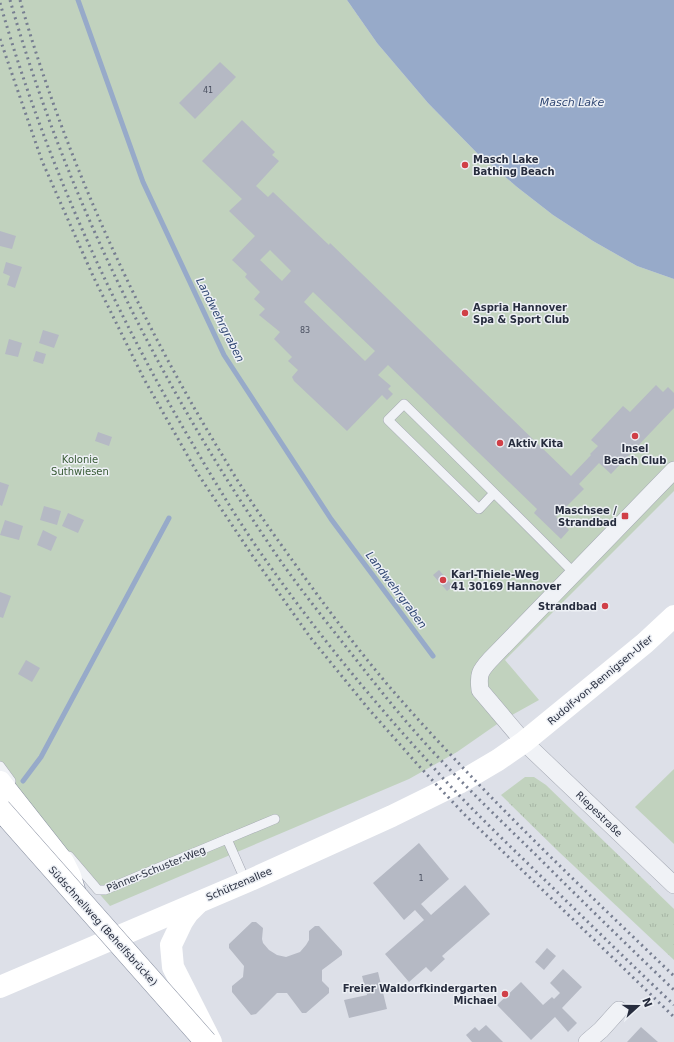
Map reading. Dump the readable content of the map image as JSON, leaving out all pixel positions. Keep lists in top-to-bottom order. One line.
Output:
{"streets":{"main road":["Rudolf-von-Bennigsen-Ufer","Schützenallee","Südschnellweg (Behelfsbrücke)"],"street":["Riepestraße"],"lane":["Pänner-Schuster-Weg"]},"crossings":[["Rudolf-von-Bennigsen-Ufer","Riepestraße"],["Rudolf-von-Bennigsen-Ufer","Schützenallee"]],"water":["Masch Lake","Landwehrgraben"],"parks":["Kolonie Suthwiesen"],"places":{"other":["Masch Lake Bathing Beach","Aspria Hannover Spa & Sport Club","Insel Beach Club","Aktiv Kita","Karl-Thiele-Weg 41 30169 Hannover","Strandbad","Freier Waldorfkindergarten Michael"],"transit":["Maschsee / Strandbad"]},"house_numbers":["41","83","1"],"north":"right"}
